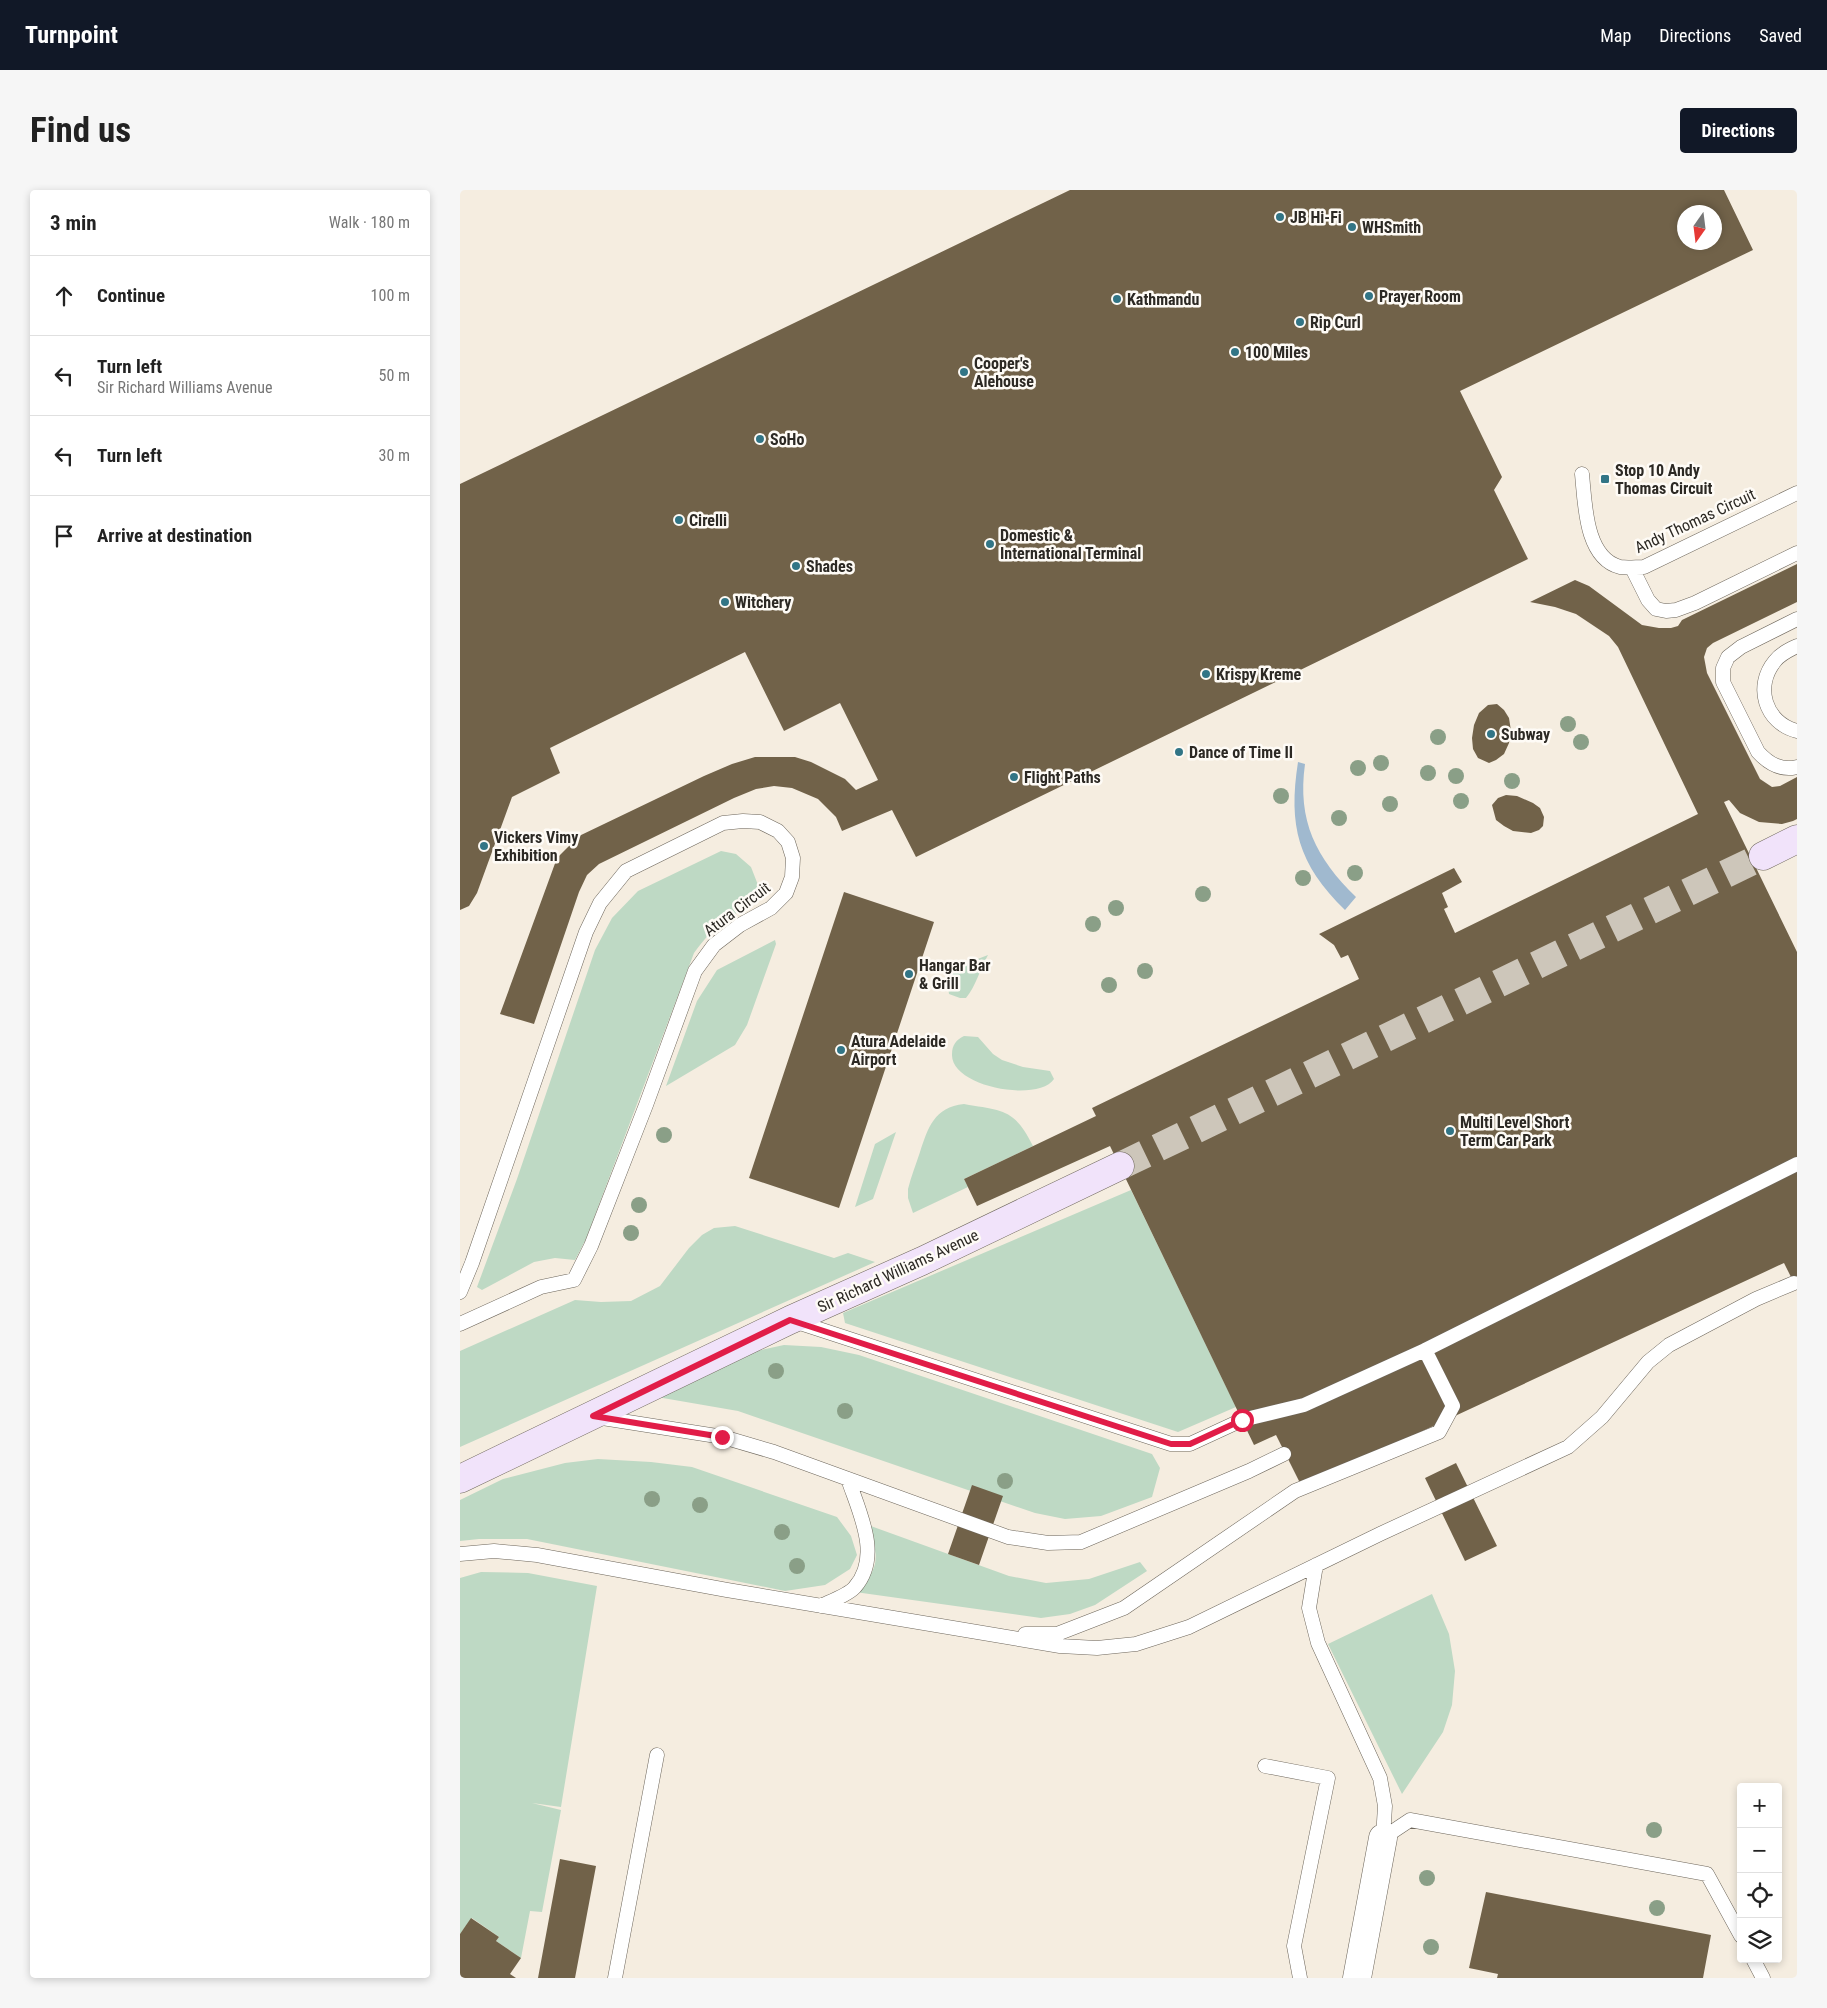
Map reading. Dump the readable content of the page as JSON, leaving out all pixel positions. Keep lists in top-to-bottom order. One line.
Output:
{"streets":{"main road":["Sir Richard Williams Avenue"],"lane":["Andy Thomas Circuit","Atura Circuit"]},"places":{"other":["JB Hi-Fi","WHSmith","Prayer Room","Kathmandu","Rip Curl","100 Miles","Cooper's Alehouse","SoHo","Cirelli","Domestic & International Terminal","Shades","Witchery","Krispy Kreme","Subway","Dance of Time II","Flight Paths","Vickers Vimy Exhibition","Hangar Bar & Grill","Atura Adelaide Airport","Multi Level Short Term Car Park"],"transit":["Stop 10 Andy Thomas Circuit"]},"north":"bottom","page":{"header":"Turnpoint","nav":["Map","Directions","Saved"],"buttons":"Directions","title":"Find us","heading":["3 min","Walk · 180 m"],"list":[["Continue","100 m"],["Turn left","Sir Richard Williams Avenue","50 m"],["Turn left","30 m"],"Arrive at destination"],"map_buttons":["+","−"]}}
